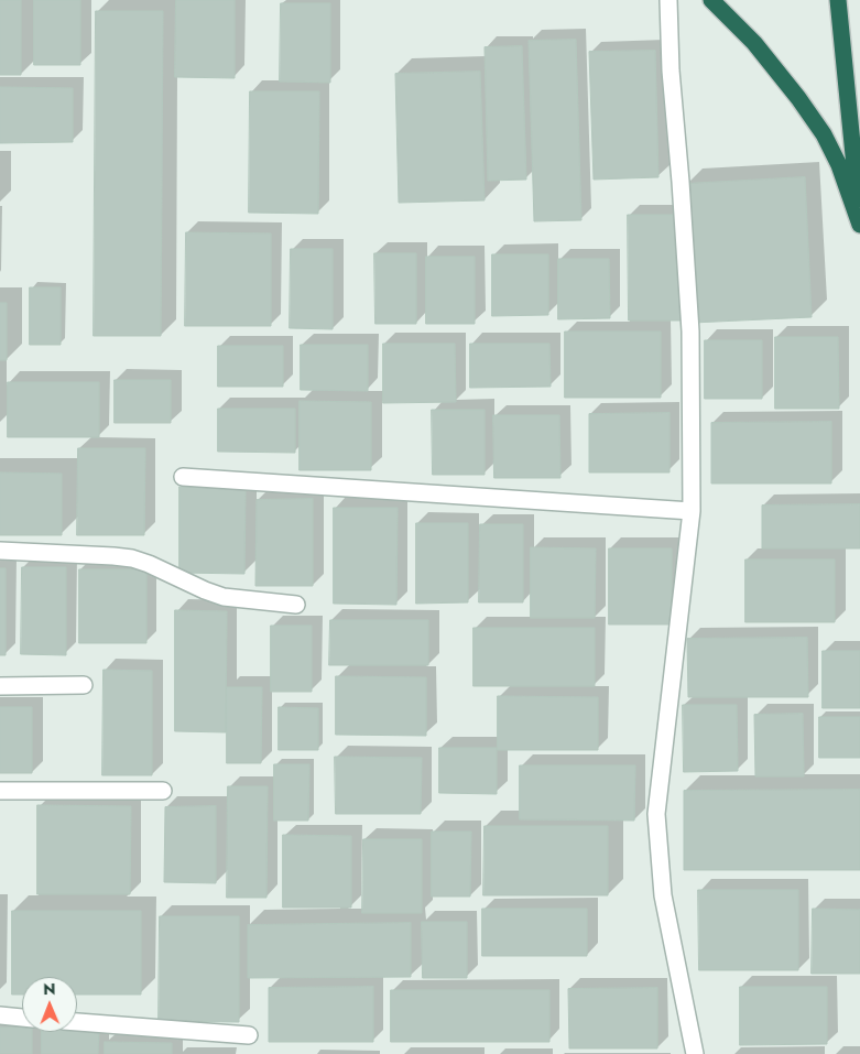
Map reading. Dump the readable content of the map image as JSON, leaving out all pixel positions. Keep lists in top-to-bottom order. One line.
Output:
{"north":"top"}
